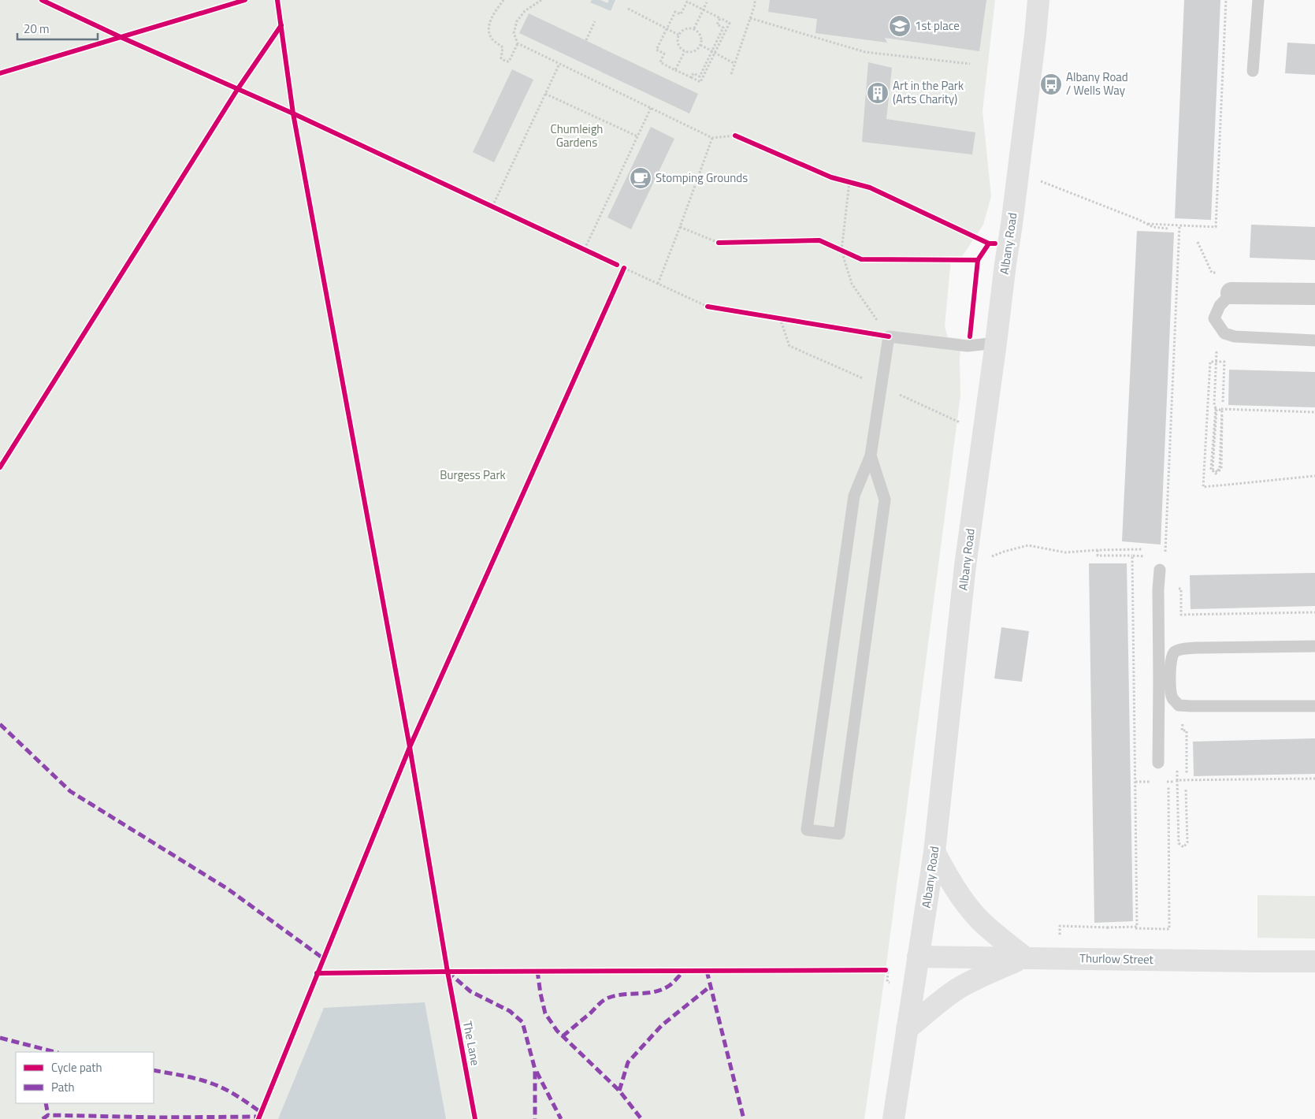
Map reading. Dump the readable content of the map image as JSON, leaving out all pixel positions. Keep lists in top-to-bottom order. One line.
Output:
{"streets":{"main road":["Albany Road","Thurlow Street"],"cycle path":["The Lane"]},"crossings":[["Albany Road","Thurlow Street"]],"parks":["Chumleigh Gardens","Burgess Park"],"places":{"school or university":["1st place"],"bus stop":["Albany Road / Wells Way"],"building":["Art in the Park (Arts Charity)"],"cafe":["Stomping Grounds"]},"legend":["Cycle path","Path"],"scale_bar":"20 m"}
